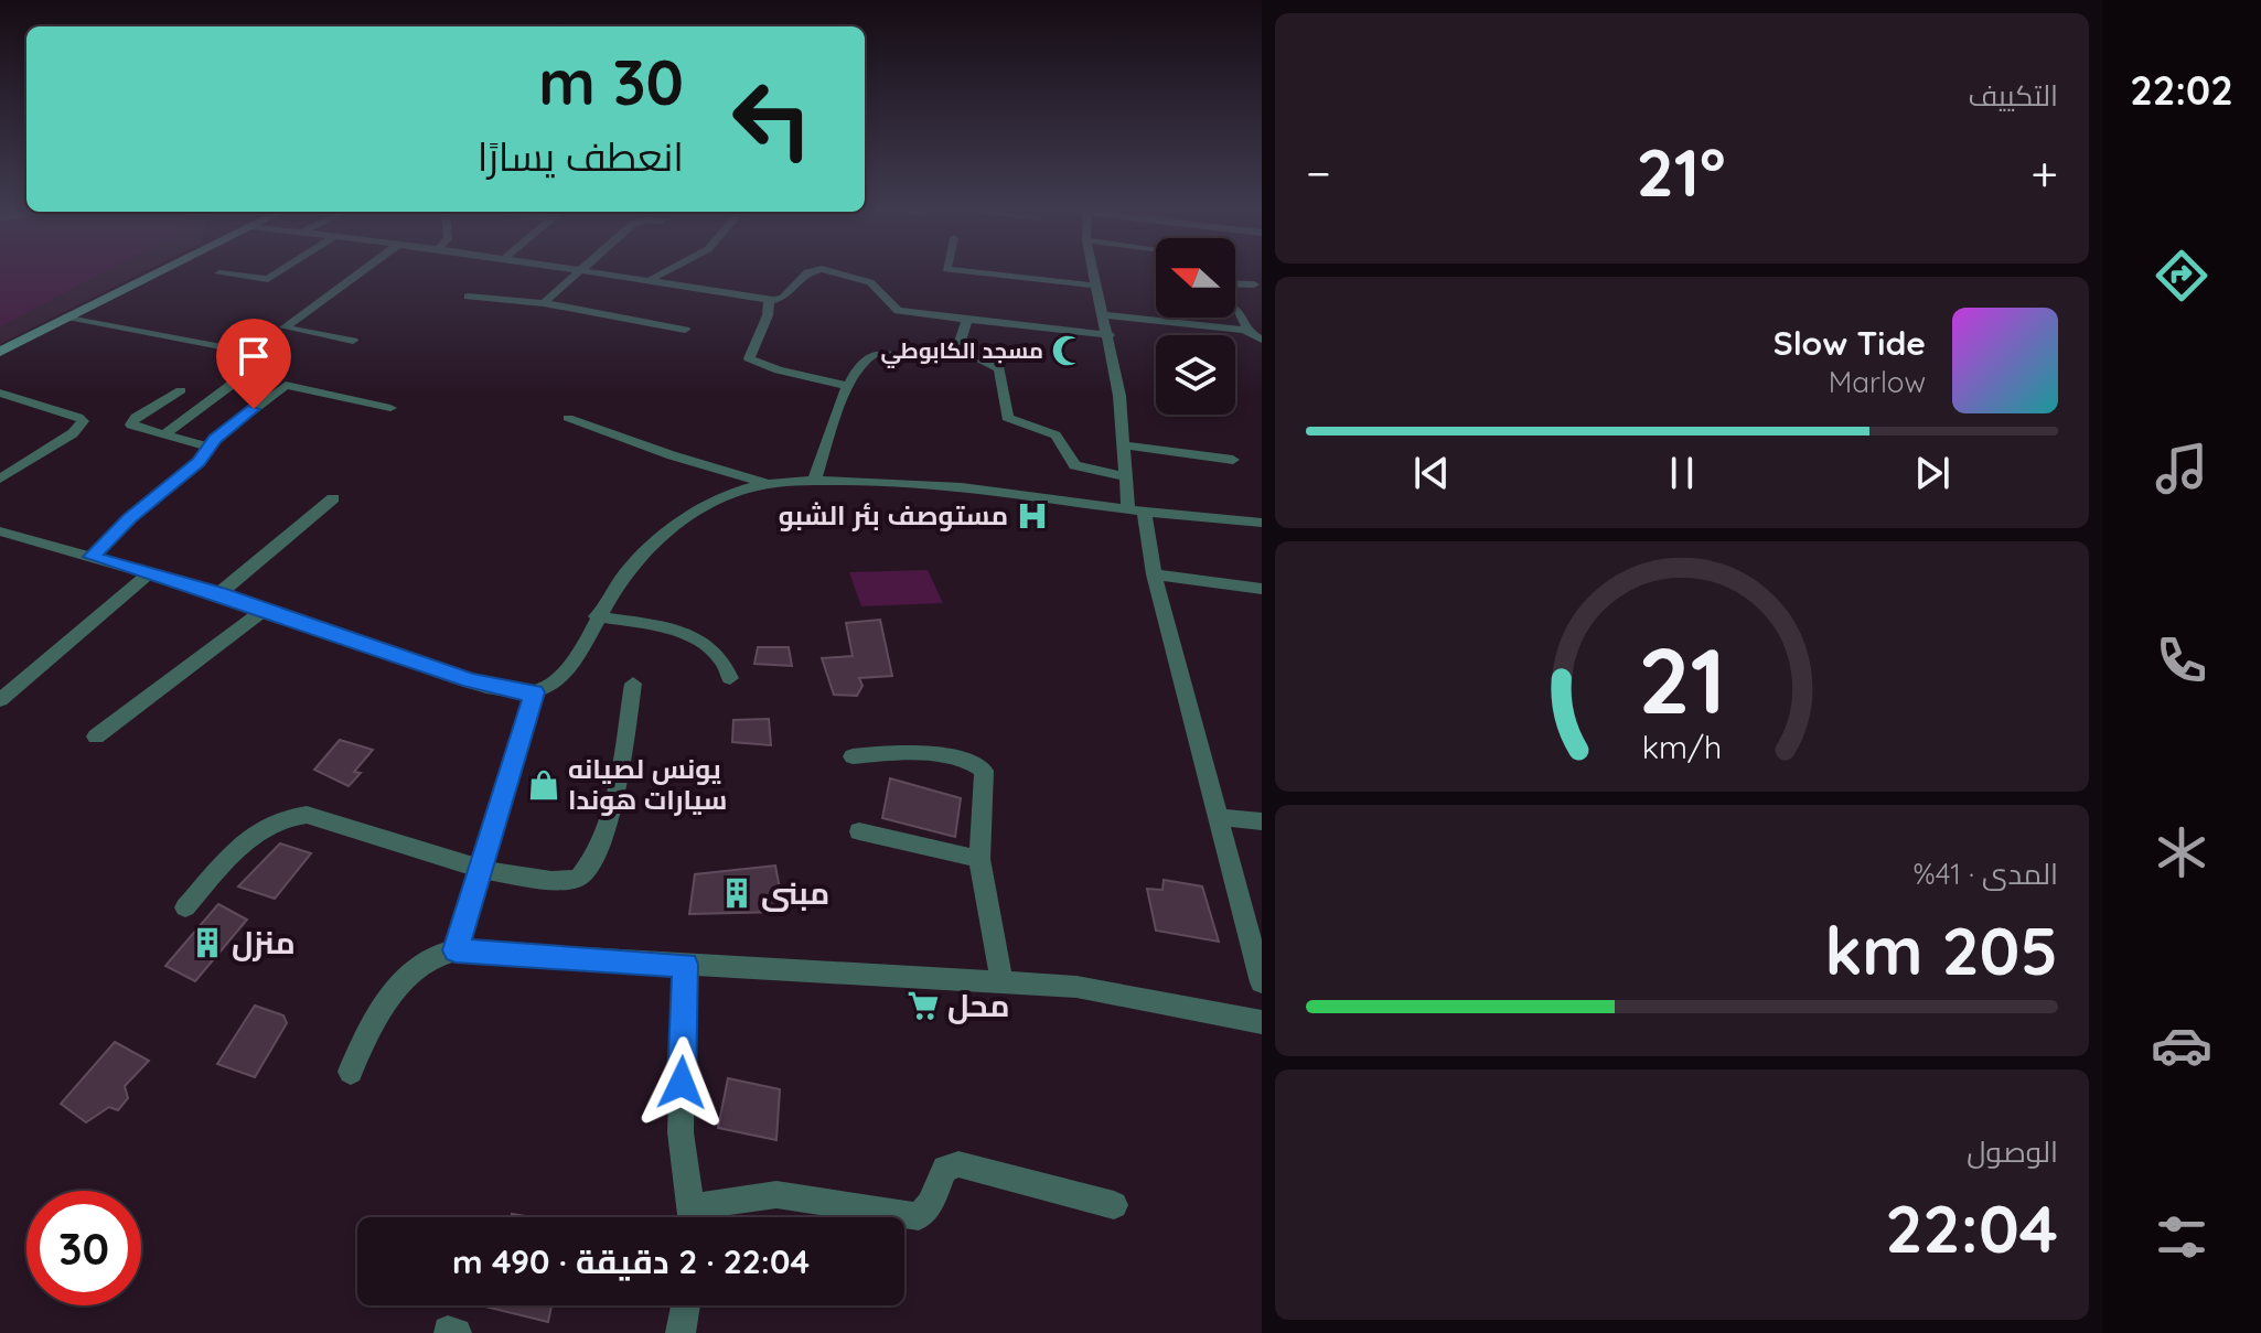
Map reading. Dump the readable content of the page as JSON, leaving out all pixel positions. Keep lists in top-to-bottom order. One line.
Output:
{"places":{"mosque":["مسجد الكابوطي"],"hospital":["مستوصف بئر الشبو"],"shop":["يونس لصيانه سيارات هوندا"],"building":["مبنى","منزل"],"supermarket":["محل"]},"north":"left","page":{"tabs":"22:02","tile":["التكييف",["المدى · 41%","205 km"],["الوصول","22:04"]],"turn":["30 m","انعطف يسارًا"],"heat":["−","21°","+"],"song":["Slow Tide","Marlow"],"limit":"30","trip":"22:04 · 2 دقيقة · 490 m","gauge":["21","km/h"]}}
